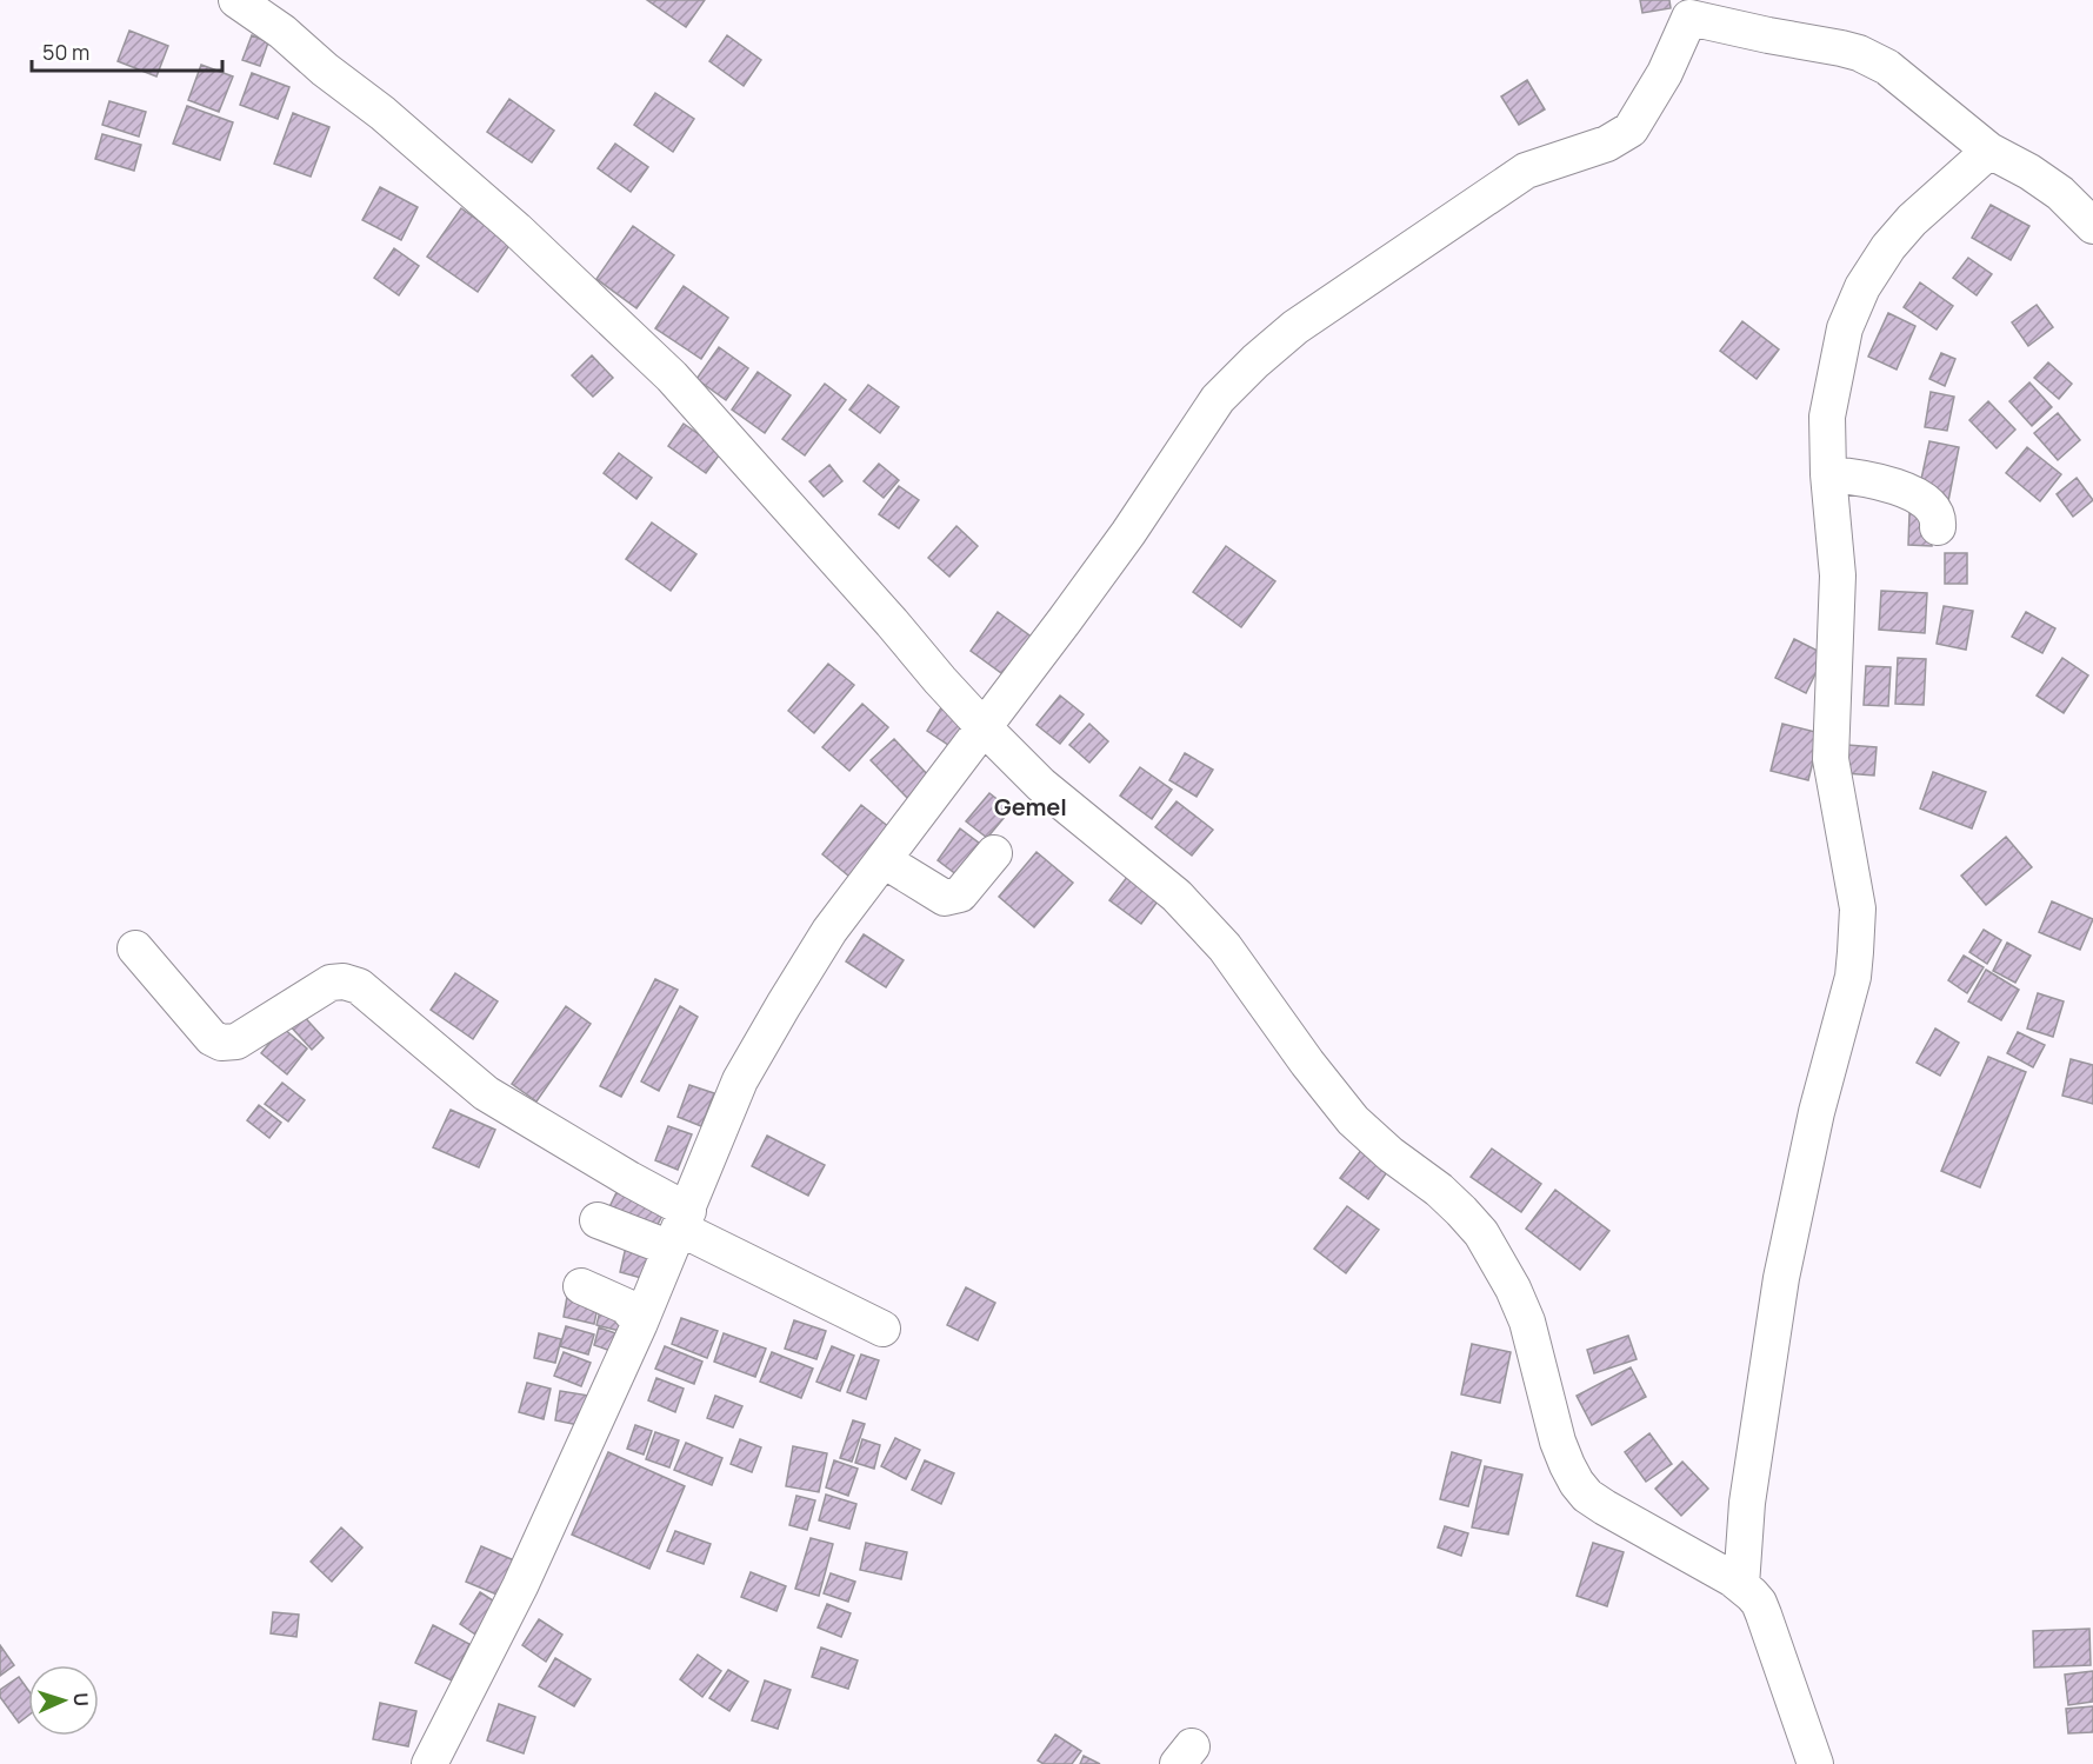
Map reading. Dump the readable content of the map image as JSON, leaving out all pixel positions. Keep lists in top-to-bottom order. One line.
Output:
{"districts":["Gemel"],"scale_bar":"50 m","north":"right"}
